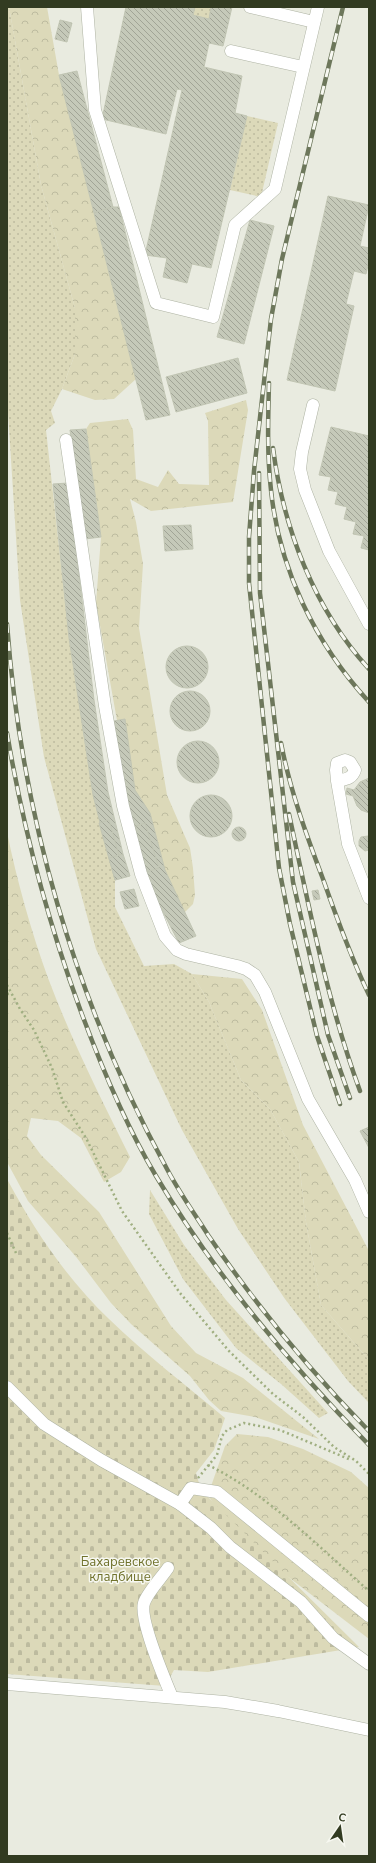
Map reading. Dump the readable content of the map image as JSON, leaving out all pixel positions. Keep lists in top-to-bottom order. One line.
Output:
{"parks":["Бахаревское кладбище"],"north":"top"}
